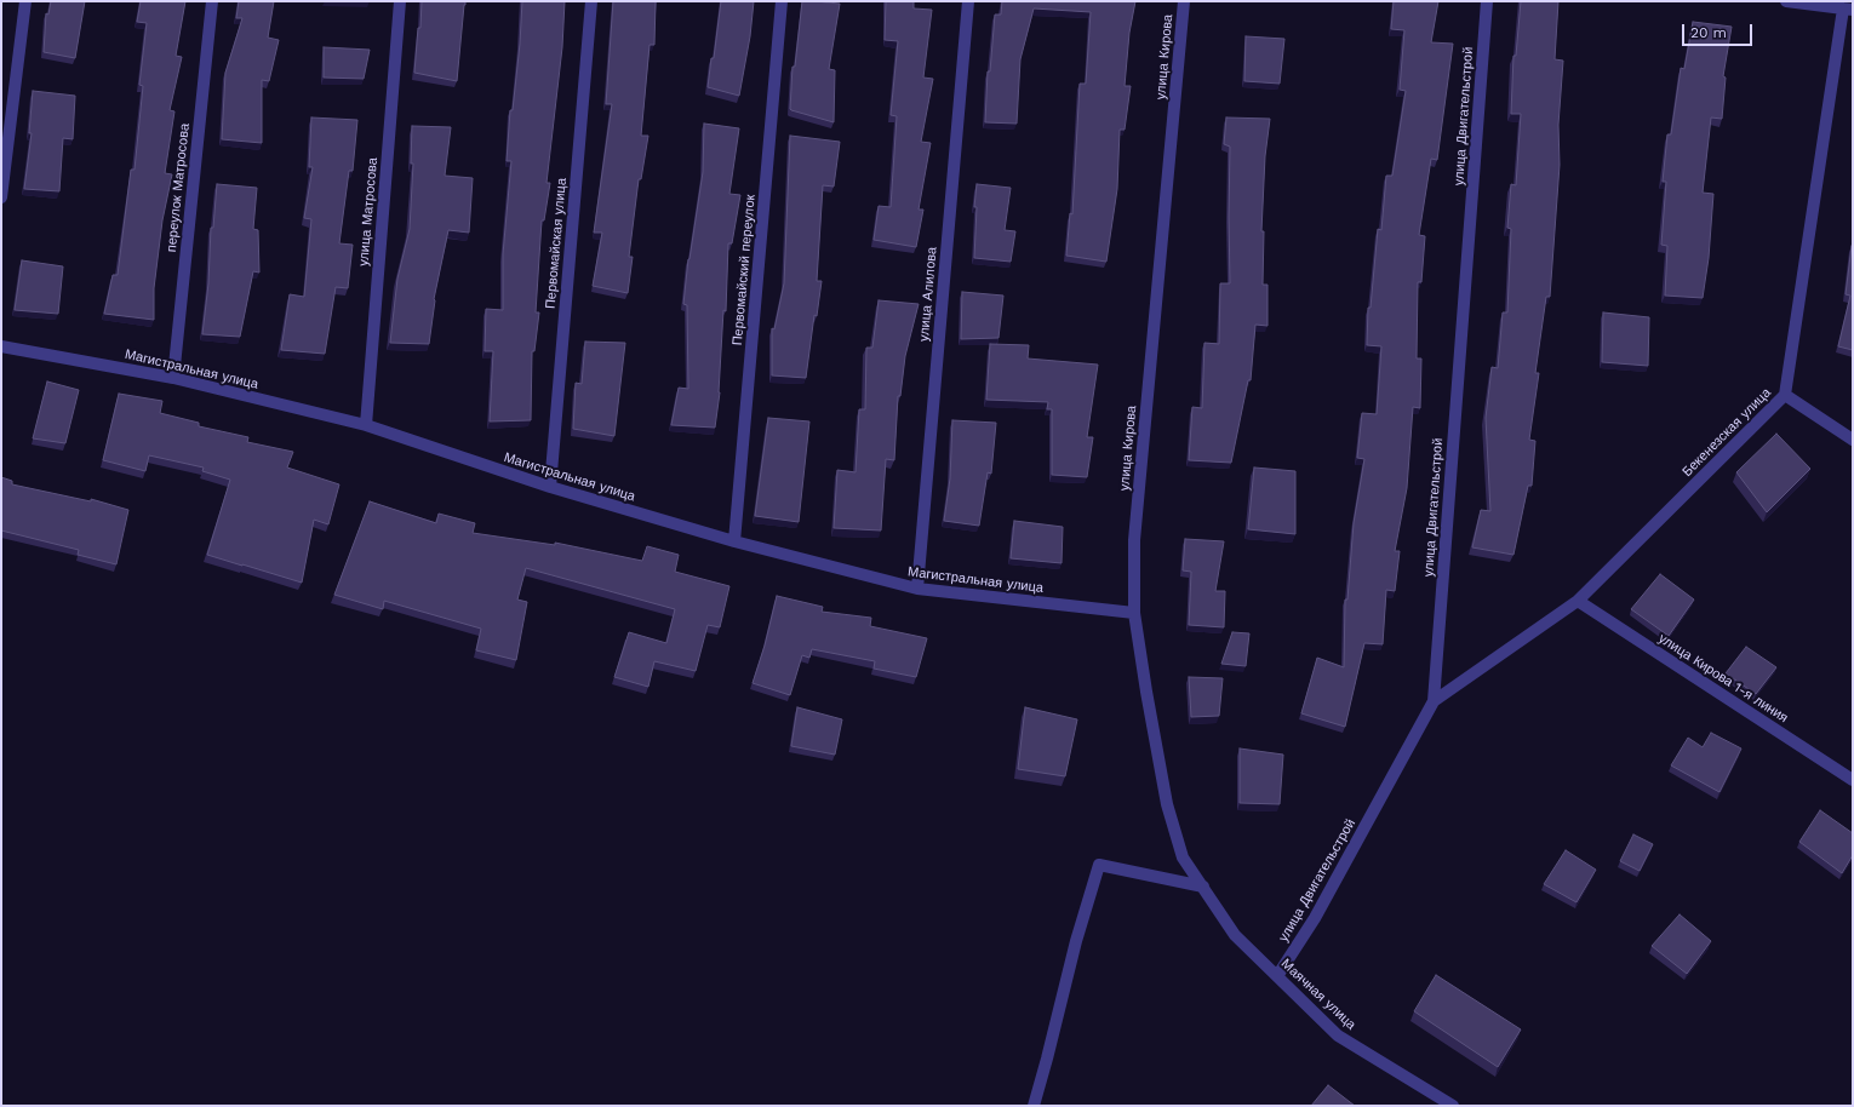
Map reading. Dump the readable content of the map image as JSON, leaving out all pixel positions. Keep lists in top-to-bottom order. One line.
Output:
{"streets":{"street":["улица Кирова","улица Двигательстрой","переулок Матросова","улица Матросова","Первомайская улица","Первомайский переулок","улица Алилова","Магистральная улица","Бекенезская улица","улица Кирова 1-я линия","Маячная улица"]},"crossings":[["улица Кирова","Магистральная улица"],["улица Кирова","Маячная улица"],["улица Двигательстрой","Бекенезская улица"],["улица Двигательстрой","Маячная улица"],["переулок Матросова","Магистральная улица"],["улица Матросова","Магистральная улица"],["Первомайская улица","Магистральная улица"],["Первомайский переулок","Магистральная улица"],["улица Алилова","Магистральная улица"],["Бекенезская улица","улица Кирова 1-я линия"]],"scale_bar":"20 m"}
